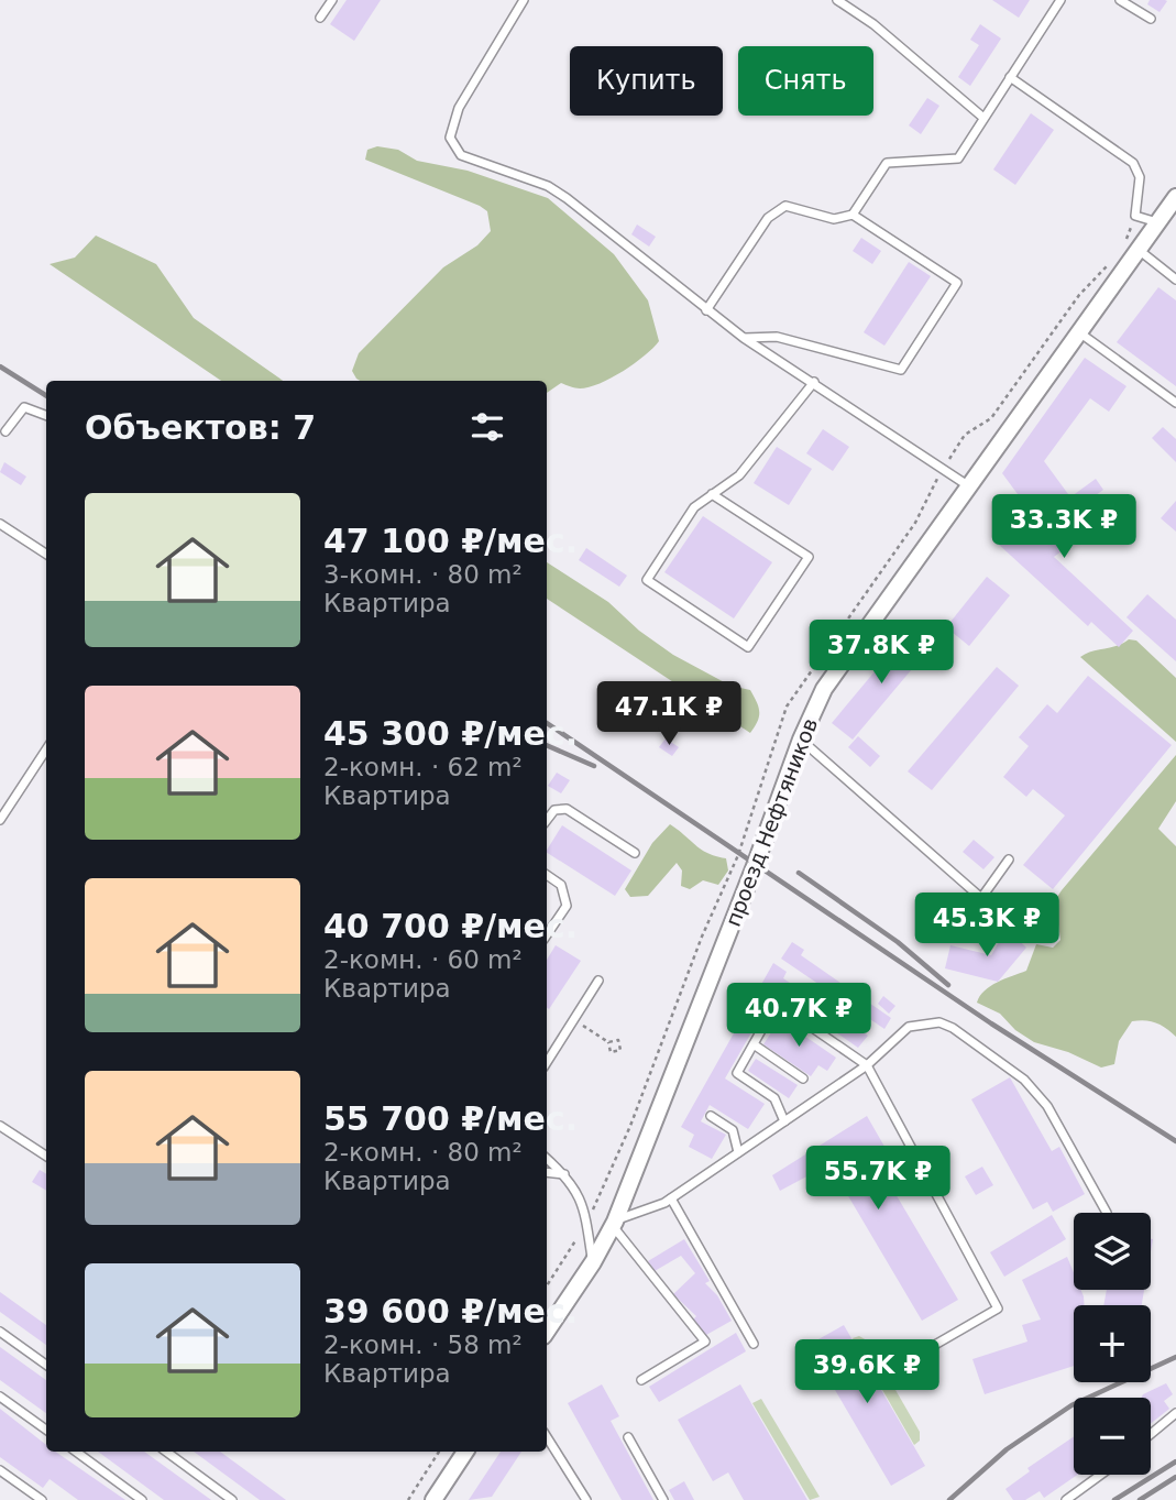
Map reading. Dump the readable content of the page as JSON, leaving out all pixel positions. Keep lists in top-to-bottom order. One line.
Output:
{"streets":{"street":["проезд Нефтяников"]},"page":{"chip":["Купить","Снять"],"heading":"Объектов: 7","list":[{"name":"47 100 ₽/мес.","note":"3-комн. · 80 m² · Квартира"},{"name":"45 300 ₽/мес.","note":"2-комн. · 62 m² · Квартира"},{"name":"40 700 ₽/мес.","note":"2-комн. · 60 m² · Квартира"},{"name":"55 700 ₽/мес.","note":"2-комн. · 80 m² · Квартира"},{"name":"39 600 ₽/мес.","note":"2-комн. · 58 m² · Квартира"}],"price":["33.3K ₽","37.8K ₽","47.1K ₽","45.3K ₽","40.7K ₽","55.7K ₽","39.6K ₽"],"map_buttons":["+","−"]}}
